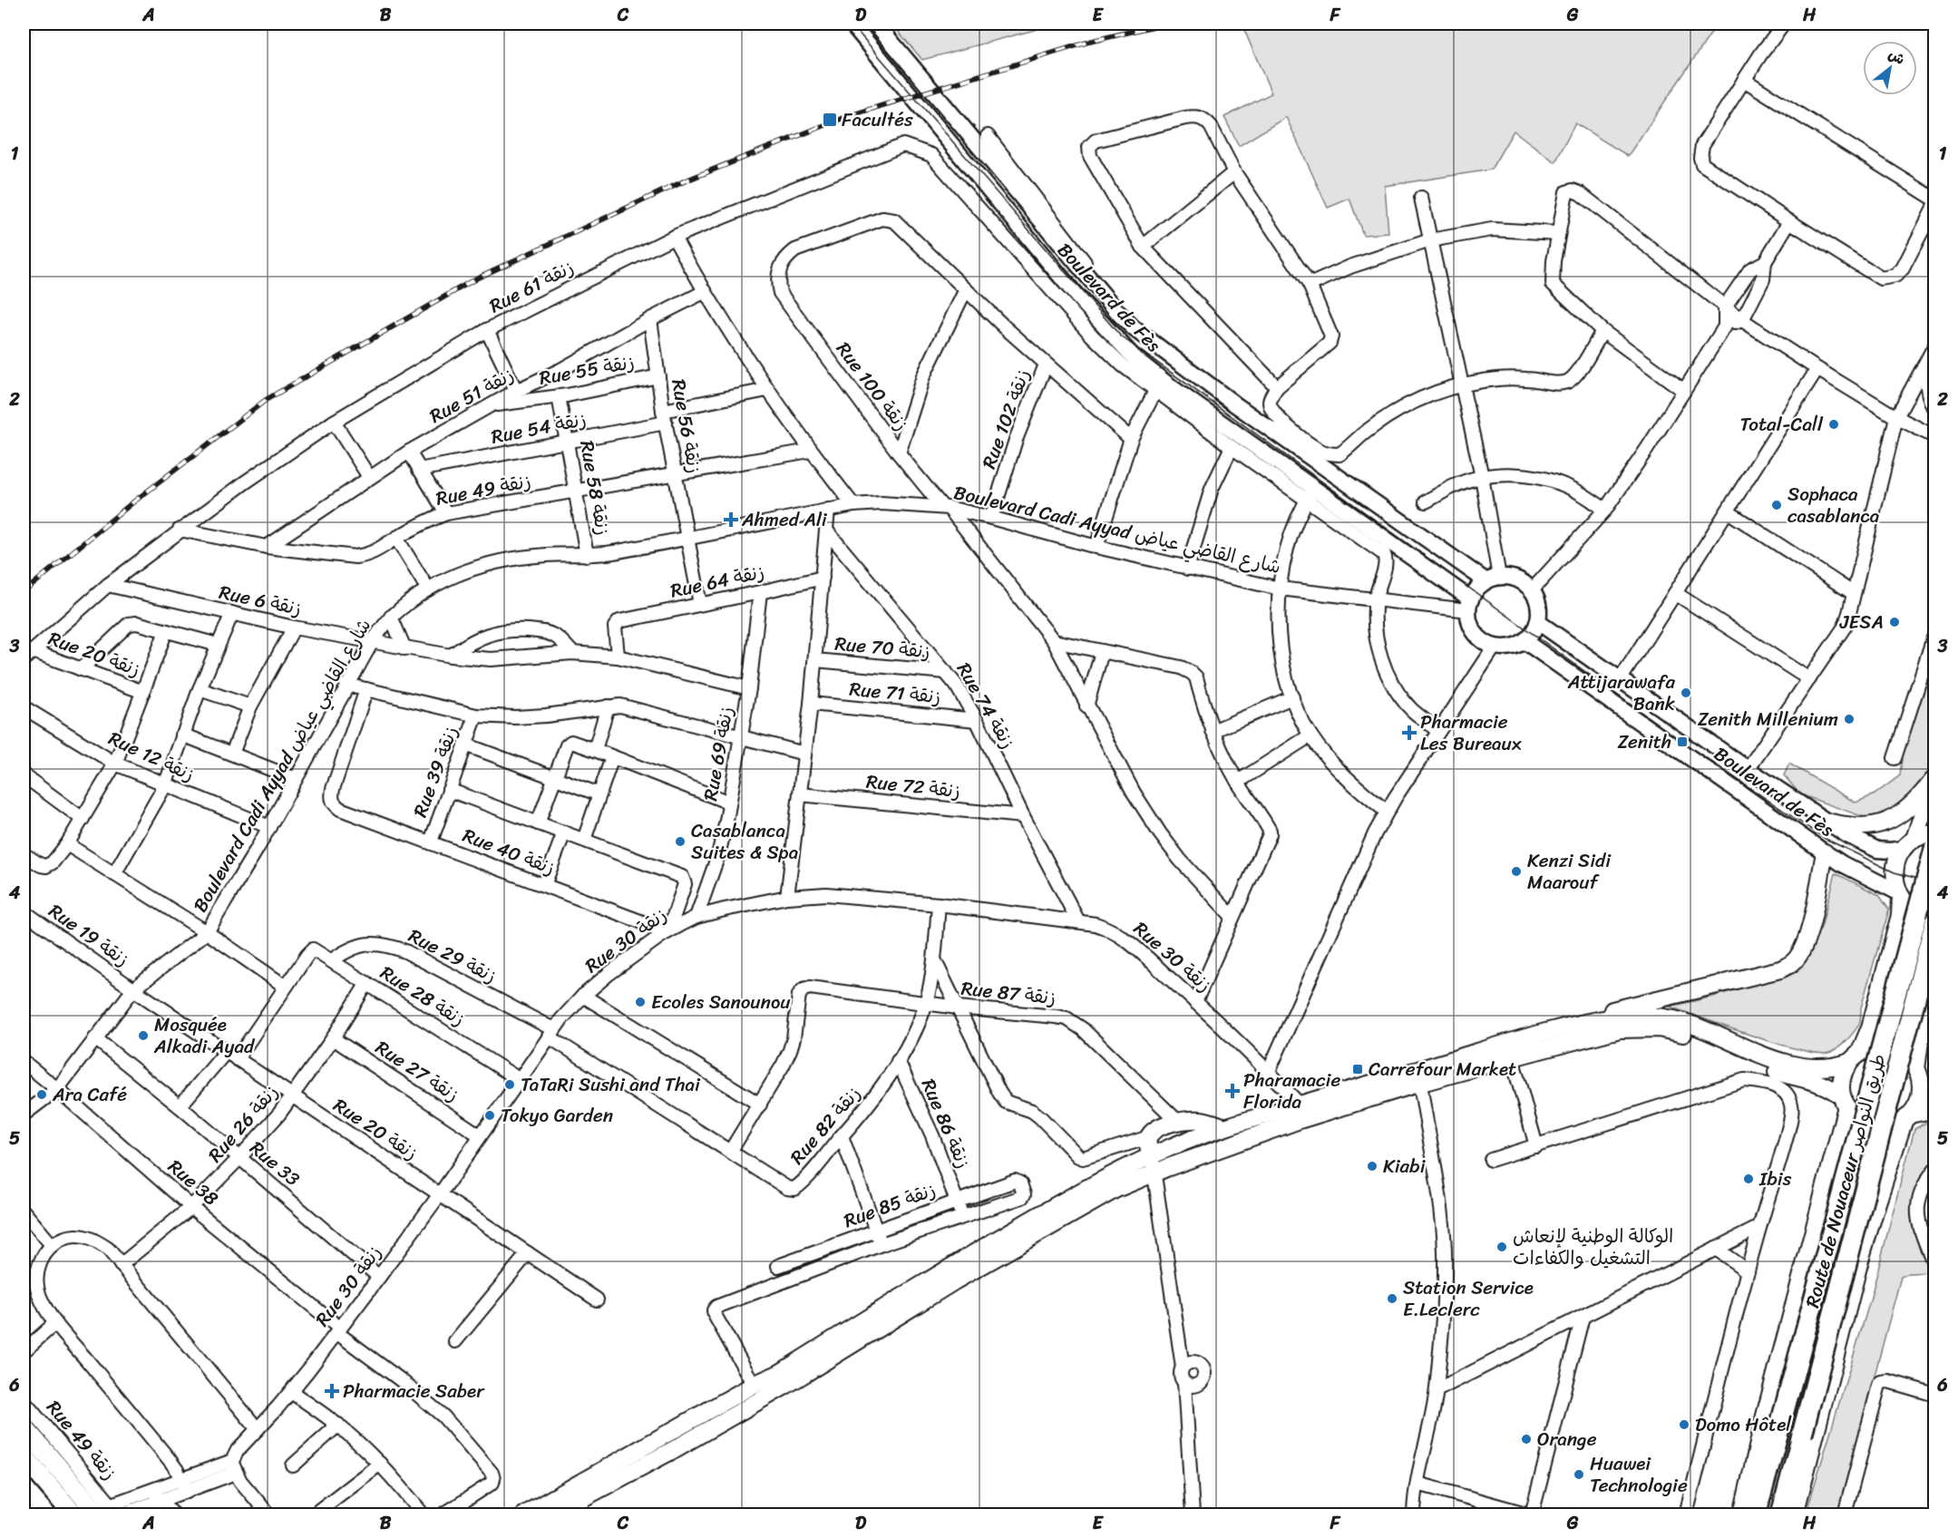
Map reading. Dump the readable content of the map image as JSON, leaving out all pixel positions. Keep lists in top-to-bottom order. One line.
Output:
{"streets":{"main road":["Route de Nouaceur طريق النواصر"],"street":["Rue 61 زنقة","Boulevard de Fès","Rue 55 زنقة","Rue 100 زنقة","Rue 51 زنقة","Rue 102 زنقة","Rue 56 زنقة","Rue 54 زنقة","Rue 58 زنقة","Rue 49 زنقة","Boulevard Cadi Ayyad شارع القاضي عياض","Rue 64 زنقة","Rue 6 زنقة","Rue 70 زنقة","Rue 20 زنقة","Rue 71 زنقة","Rue 74 زنقة","Rue 69 زنقة","Rue 12 زنقة","Rue 39 زنقة","Rue 72 زنقة","Rue 40 زنقة","Rue 19 زنقة","Rue 30 زنقة","Rue 29 زنقة","Rue 87 زنقة","Rue 28 زنقة","Rue 27 زنقة","Rue 26 زنقة","Rue 86 زنقة","Rue 82 زنقة","Rue 33","Rue 38","Rue 85 زنقة"]},"crossings":[["Rue 61 زنقة","Rue 49 زنقة"],["Boulevard de Fès","Boulevard Cadi Ayyad شارع القاضي عياض"],["Rue 55 زنقة","Rue 51 زنقة"],["Rue 55 زنقة","Rue 56 زنقة"],["Rue 55 زنقة","Rue 58 زنقة"],["Rue 100 زنقة","Boulevard Cadi Ayyad شارع القاضي عياض"],["Rue 51 زنقة","Rue 56 زنقة"],["Rue 51 زنقة","Rue 49 زنقة"],["Rue 102 زنقة","Boulevard Cadi Ayyad شارع القاضي عياض"],["Rue 56 زنقة","Rue 54 زنقة"],["Rue 56 زنقة","Rue 49 زنقة"],["Rue 56 زنقة","Boulevard Cadi Ayyad شارع القاضي عياض"],["Rue 56 زنقة","Rue 64 زنقة"],["Rue 54 زنقة","Rue 58 زنقة"],["Rue 58 زنقة","Rue 49 زنقة"],["Rue 58 زنقة","Boulevard Cadi Ayyad شارع القاضي عياض"],["Boulevard Cadi Ayyad شارع القاضي عياض","Rue 6 زنقة"],["Boulevard Cadi Ayyad شارع القاضي عياض","Rue 20 زنقة"],["Boulevard Cadi Ayyad شارع القاضي عياض","Rue 12 زنقة"],["Boulevard Cadi Ayyad شارع القاضي عياض","Rue 19 زنقة"],["Boulevard Cadi Ayyad شارع القاضي عياض","Rue 33"],["Boulevard Cadi Ayyad شارع القاضي عياض","Rue 38"],["Rue 64 زنقة","Rue 6 زنقة"],["Rue 64 زنقة","Rue 69 زنقة"],["Rue 6 زنقة","Rue 69 زنقة"],["Rue 70 زنقة","Rue 74 زنقة"],["Rue 20 زنقة","Rue 19 زنقة"],["Rue 20 زنقة","Rue 30 زنقة"],["Rue 20 زنقة","Rue 26 زنقة"],["Rue 71 زنقة","Rue 74 زنقة"],["Rue 74 زنقة","Rue 72 زنقة"],["Rue 74 زنقة","Rue 30 زنقة"],["Rue 69 زنقة","Rue 30 زنقة"],["Rue 39 زنقة","Rue 40 زنقة"],["Rue 40 زنقة","Rue 30 زنقة"],["Rue 30 زنقة","Rue 29 زنقة"],["Rue 30 زنقة","Rue 28 زنقة"],["Rue 30 زنقة","Rue 27 زنقة"],["Rue 30 زنقة","Rue 82 زنقة"],["Rue 30 زنقة","Rue 33"],["Rue 30 زنقة","Rue 38"],["Rue 29 زنقة","Rue 28 زنقة"],["Rue 29 زنقة","Rue 82 زنقة"],["Rue 87 زنقة","Rue 82 زنقة"],["Rue 28 زنقة","Rue 26 زنقة"],["Rue 27 زنقة","Rue 26 زنقة"],["Rue 26 زنقة","Rue 33"],["Rue 26 زنقة","Rue 38"],["Rue 86 زنقة","Rue 82 زنقة"],["Rue 86 زنقة","Rue 85 زنقة"]],"places":{"transit":["Facultés","Zenith","Carrefour Market"],"other":["Total-Call","Sophaca casablanca","JESA","Attijarawafa Bank","Zenith Millenium","Casablanca Suites & Spa","Kenzi Sidi Maarouf","Ecoles Sanounou","Mosquée Alkadi Ayad","TaTaRi Sushi and Thai","Ara Café","Tokyo Garden","Kiabi","Ibis","الوكالة الوطنية لإنعاش التشغيل والكفاءات","Station Service E.Leclerc","Domo Hôtel","Orange","Huawei Technologie"],"health":["Ahmed Ali","Pharmacie Les Bureaux","Pharamacie Florida","Pharmacie Saber"]},"north":"top right","grid":{"columns":["A","B","C","D","E","F","G","H"],"rows":["1","2","3","4","5","6"]}}
